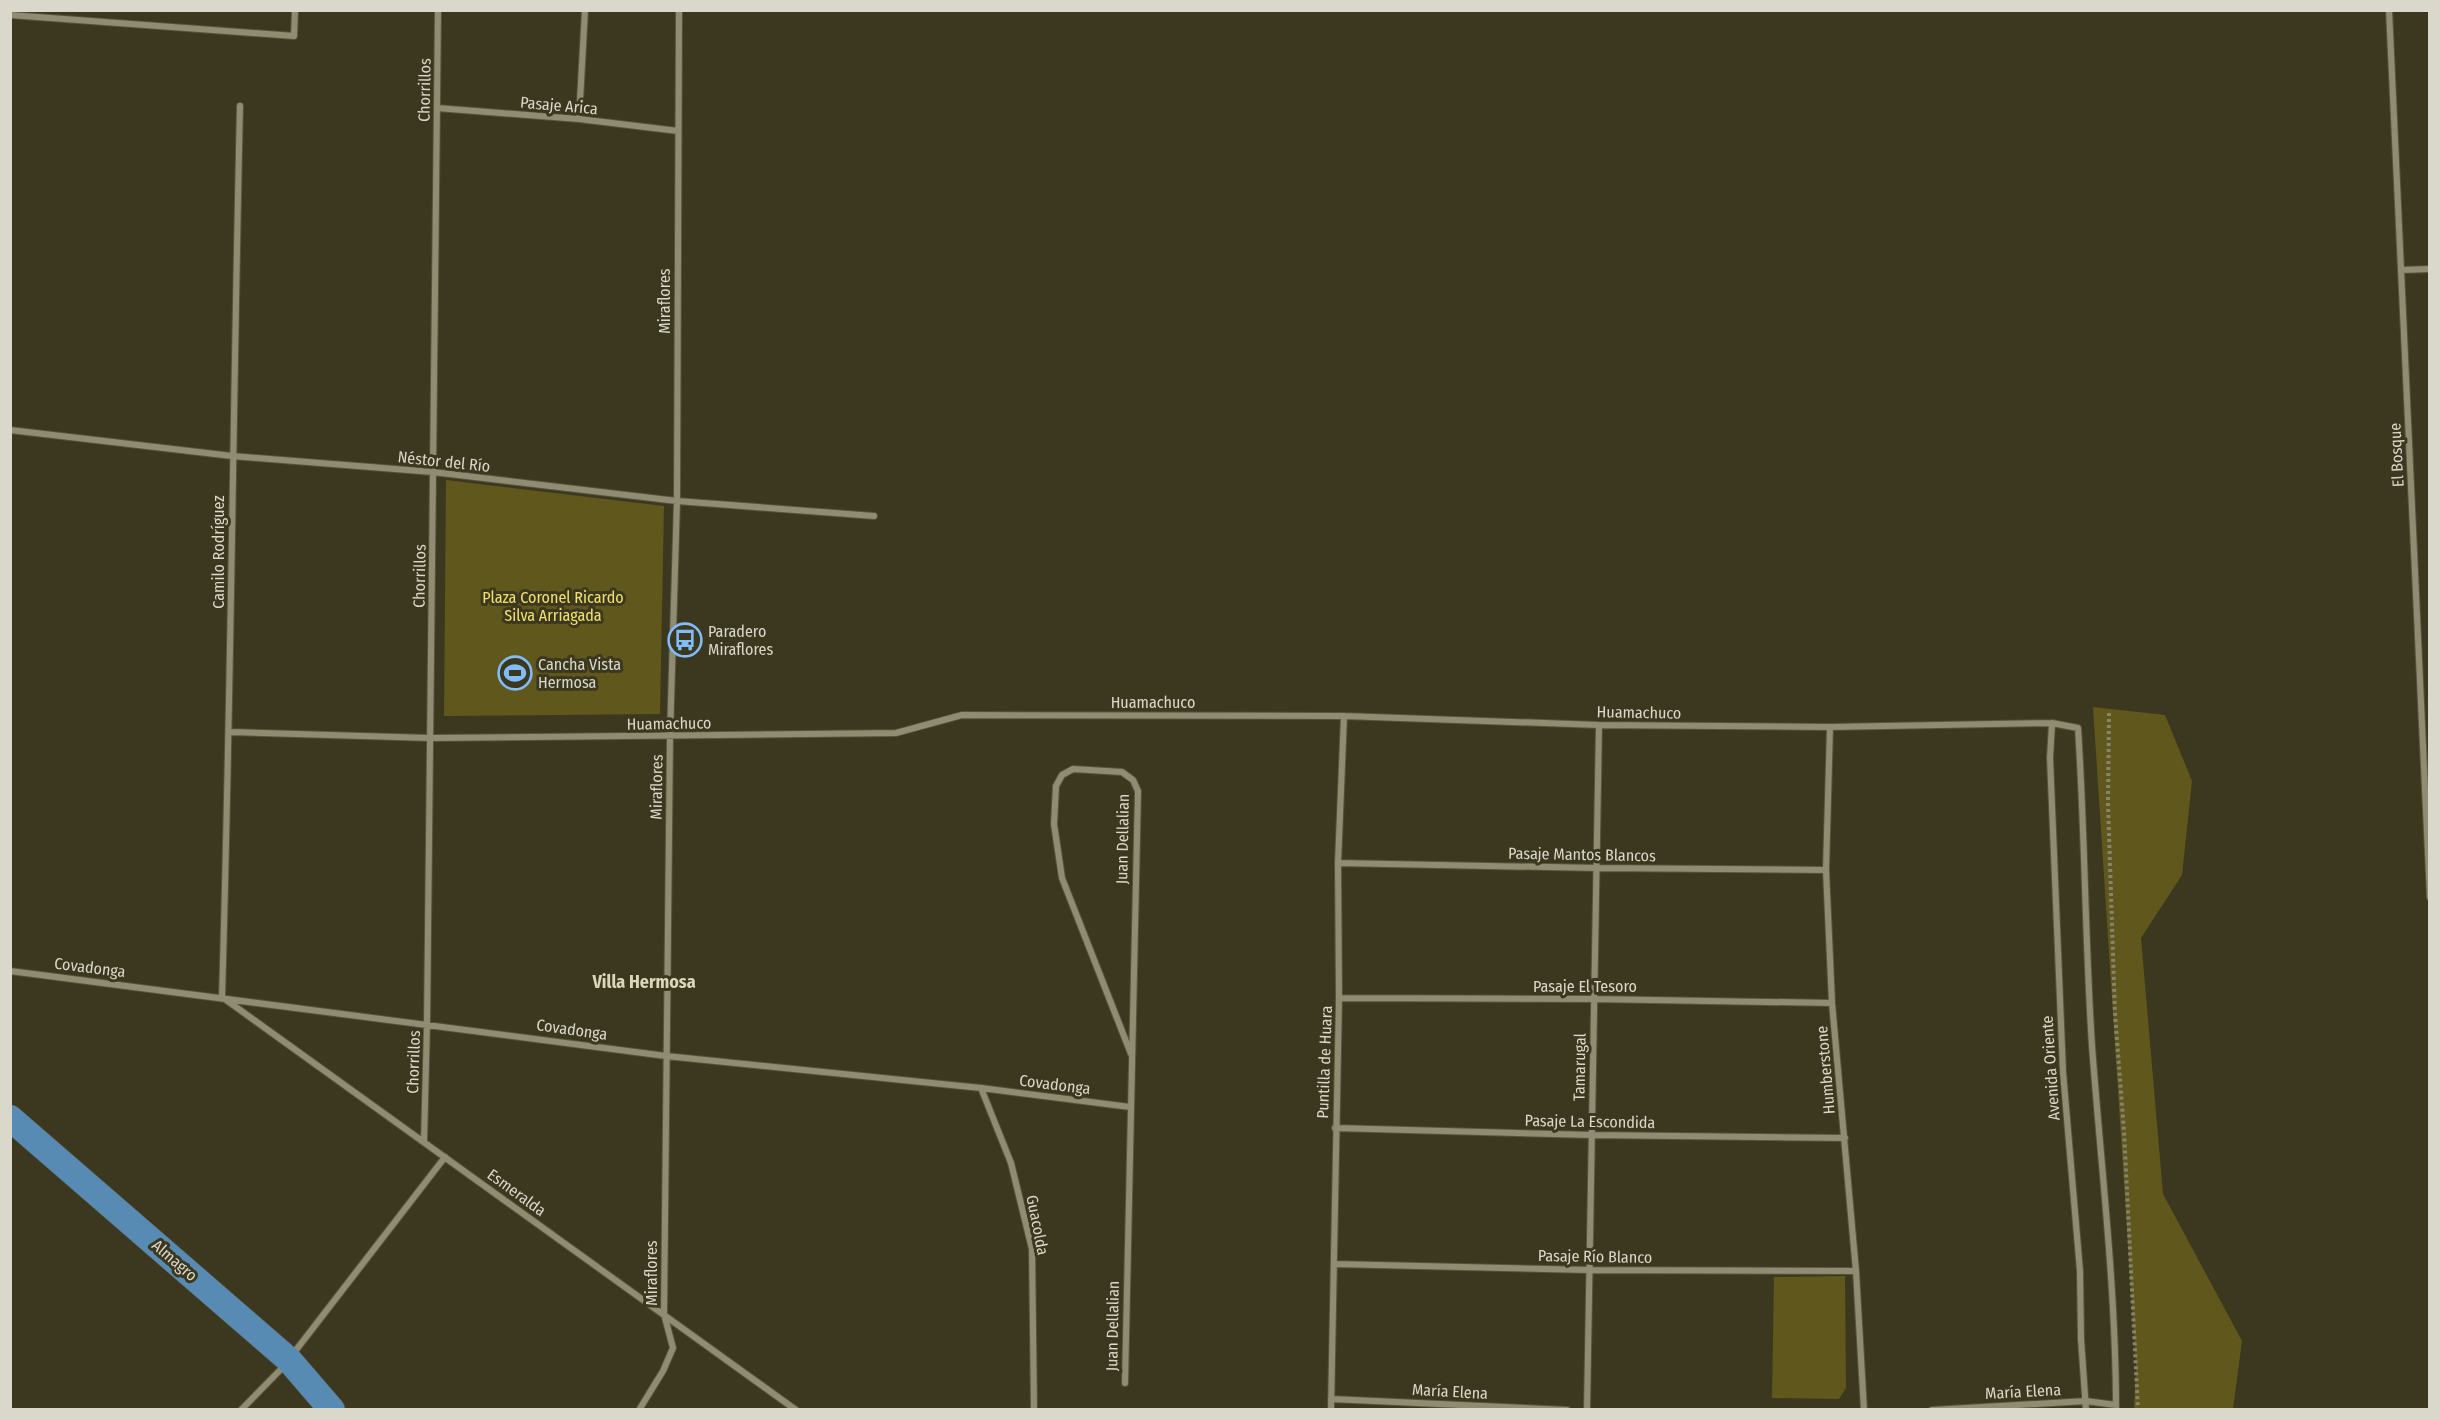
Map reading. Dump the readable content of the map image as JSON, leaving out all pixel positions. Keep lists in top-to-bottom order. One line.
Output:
{"streets":{"main road":["Almagro"],"street":["Chorrillos","Pasaje Arica","Miraflores","El Bosque","Néstor del Río","Camilo Rodríguez","Huamachuco","Juan Dellalian","Pasaje Mantos Blancos","Covadonga","Pasaje El Tesoro","Puntilla de Huara","Tamarugal","Avenida Oriente","Humberstone","Pasaje La Escondida","Esmeralda","Guacolda","Pasaje Río Blanco","María Elena"]},"crossings":[["Chorrillos","Pasaje Arica"],["Chorrillos","Néstor del Río"],["Chorrillos","Huamachuco"],["Chorrillos","Covadonga"],["Chorrillos","Esmeralda"],["Pasaje Arica","Miraflores"],["Miraflores","Néstor del Río"],["Miraflores","Huamachuco"],["Miraflores","Covadonga"],["Miraflores","Esmeralda"],["Néstor del Río","Camilo Rodríguez"],["Camilo Rodríguez","Huamachuco"],["Camilo Rodríguez","Covadonga"],["Camilo Rodríguez","Esmeralda"],["Huamachuco","Puntilla de Huara"],["Huamachuco","Tamarugal"],["Huamachuco","Avenida Oriente"],["Huamachuco","Humberstone"],["Huamachuco","María Elena"],["Juan Dellalian","Covadonga"],["Pasaje Mantos Blancos","Puntilla de Huara"],["Pasaje Mantos Blancos","Tamarugal"],["Pasaje Mantos Blancos","Humberstone"],["Covadonga","Esmeralda"],["Covadonga","Guacolda"],["Pasaje El Tesoro","Puntilla de Huara"],["Pasaje El Tesoro","Tamarugal"],["Pasaje El Tesoro","Humberstone"],["Puntilla de Huara","Pasaje La Escondida"],["Puntilla de Huara","Pasaje Río Blanco"],["Puntilla de Huara","María Elena"],["Tamarugal","Pasaje La Escondida"],["Tamarugal","Pasaje Río Blanco"],["Avenida Oriente","María Elena"],["Humberstone","Pasaje La Escondida"],["Humberstone","Pasaje Río Blanco"]],"districts":["Villa Hermosa"],"parks":["Plaza Coronel Ricardo Silva Arriagada"],"places":{"bus stop":["Paradero Miraflores"],"sports":["Cancha Vista Hermosa"]}}
